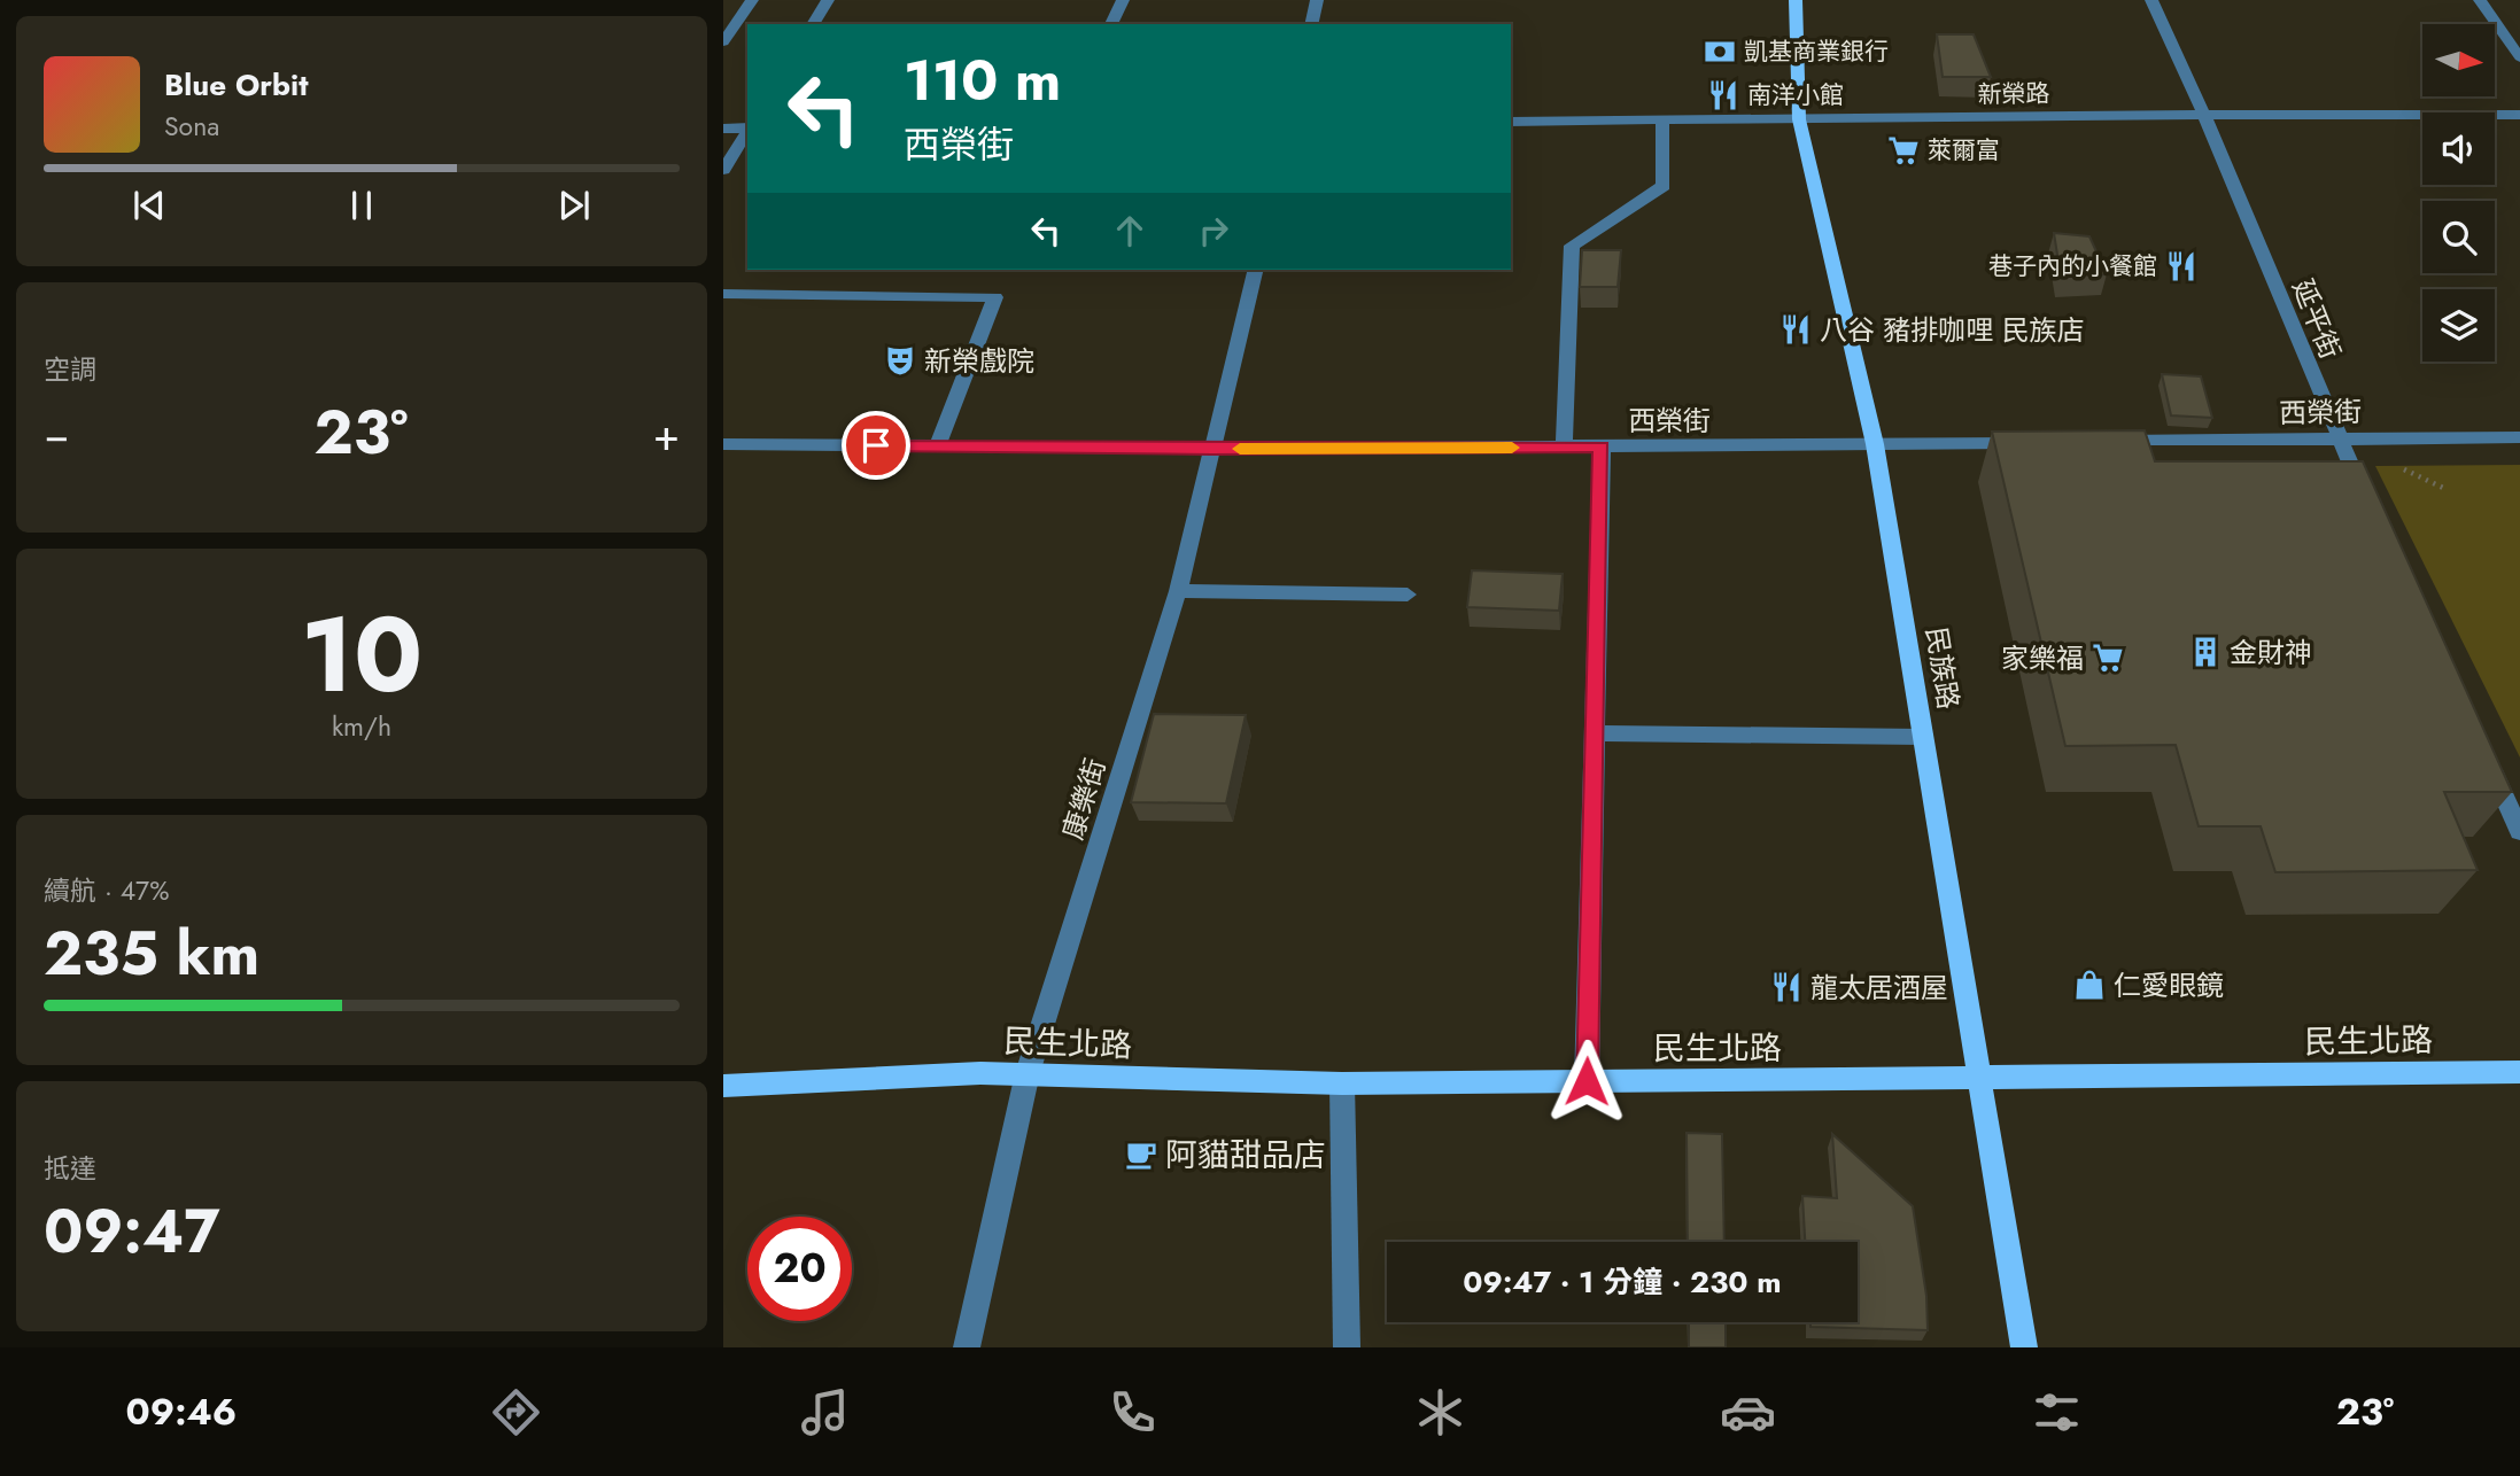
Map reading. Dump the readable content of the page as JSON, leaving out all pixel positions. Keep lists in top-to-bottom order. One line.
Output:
{"streets":{"main road":["民族路","民生北路"],"street":["新榮路","延平街","西榮街","康樂街"]},"crossings":[["新榮路","延平街"],["新榮路","民族路"],["延平街","西榮街"],["西榮街","民族路"],["西榮街","康樂街"],["民族路","民生北路"],["康樂街","民生北路"]],"places":{"bank":["凱基商業銀行"],"restaurant":["南洋小館","巷子內的小餐館","八谷 豬排咖哩 民族店","龍太居酒屋"],"supermarket":["萊爾富","家樂福"],"theatre":["新榮戲院"],"building":["金財神"],"shop":["仁愛眼鏡"],"cafe":["阿貓甜品店"]},"north":"right","page":{"turn":["110 m","西榮街"],"song":["Blue Orbit","Sona"],"tile":["空調",["10","km/h"],["續航 · 47%","235 km"],["抵達","09:47"]],"heat":["−","23°","+"],"limit":"20","trip":"09:47 · 1 分鐘 · 230 m","tabs":["09:46","23°"]}}
